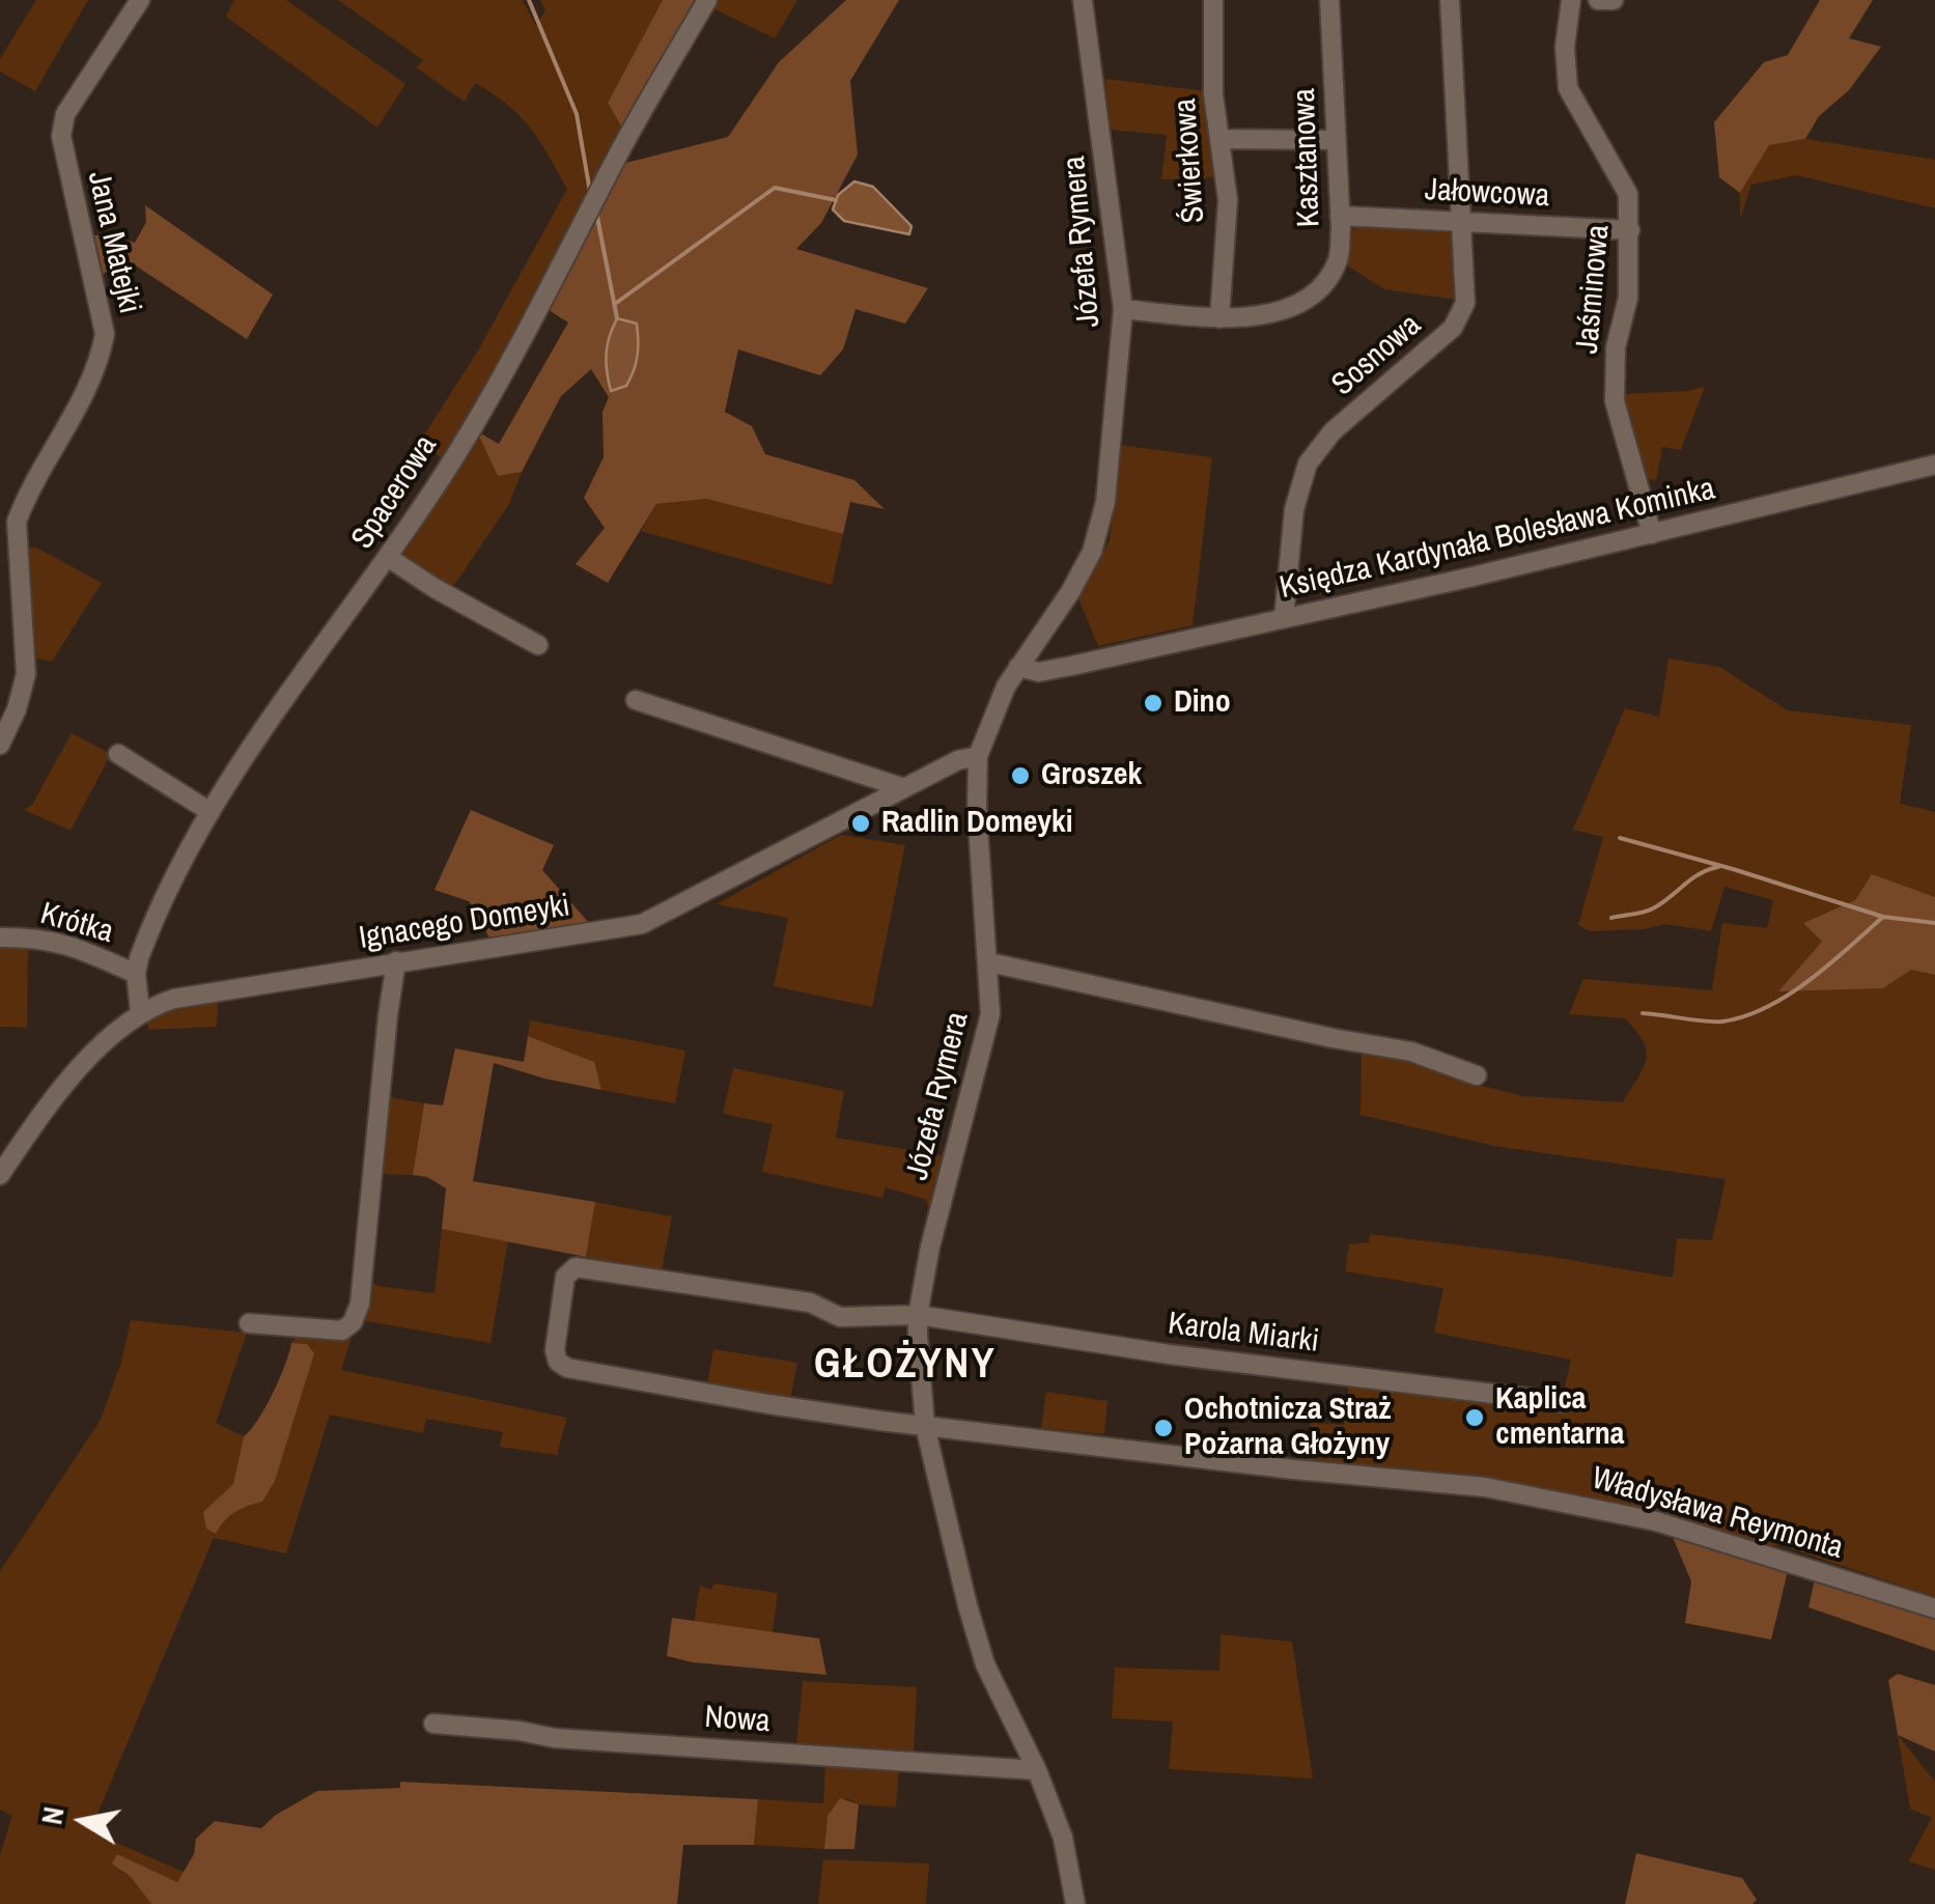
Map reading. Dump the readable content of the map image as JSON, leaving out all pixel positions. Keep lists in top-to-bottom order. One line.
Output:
{"streets":{"street":["Kasztanowa","Świerkowa","Jałowcowa","Józefa Rymera","Jana Matejki","Jaśminowa","Sosnowa","Spacerowa","Księdza Kardynała Bolesława Kominka","Ignacego Domeyki","Krótka","Karola Miarki","Władysława Reymonta","Nowa"]},"crossings":[["Kasztanowa","Świerkowa"],["Kasztanowa","Jałowcowa"],["Kasztanowa","Józefa Rymera"],["Jałowcowa","Jaśminowa"],["Jałowcowa","Sosnowa"],["Józefa Rymera","Księdza Kardynała Bolesława Kominka"],["Józefa Rymera","Ignacego Domeyki"],["Józefa Rymera","Karola Miarki"],["Józefa Rymera","Władysława Reymonta"],["Józefa Rymera","Nowa"],["Jaśminowa","Księdza Kardynała Bolesława Kominka"],["Sosnowa","Księdza Kardynała Bolesława Kominka"],["Spacerowa","Ignacego Domeyki"],["Spacerowa","Krótka"],["Karola Miarki","Władysława Reymonta"]],"districts":["GŁOŻYNY"],"places":["Dino","Groszek","Radlin Domeyki","Kaplica cmentarna","Ochotnicza Straż Pożarna Głożyny"],"north":"left"}
